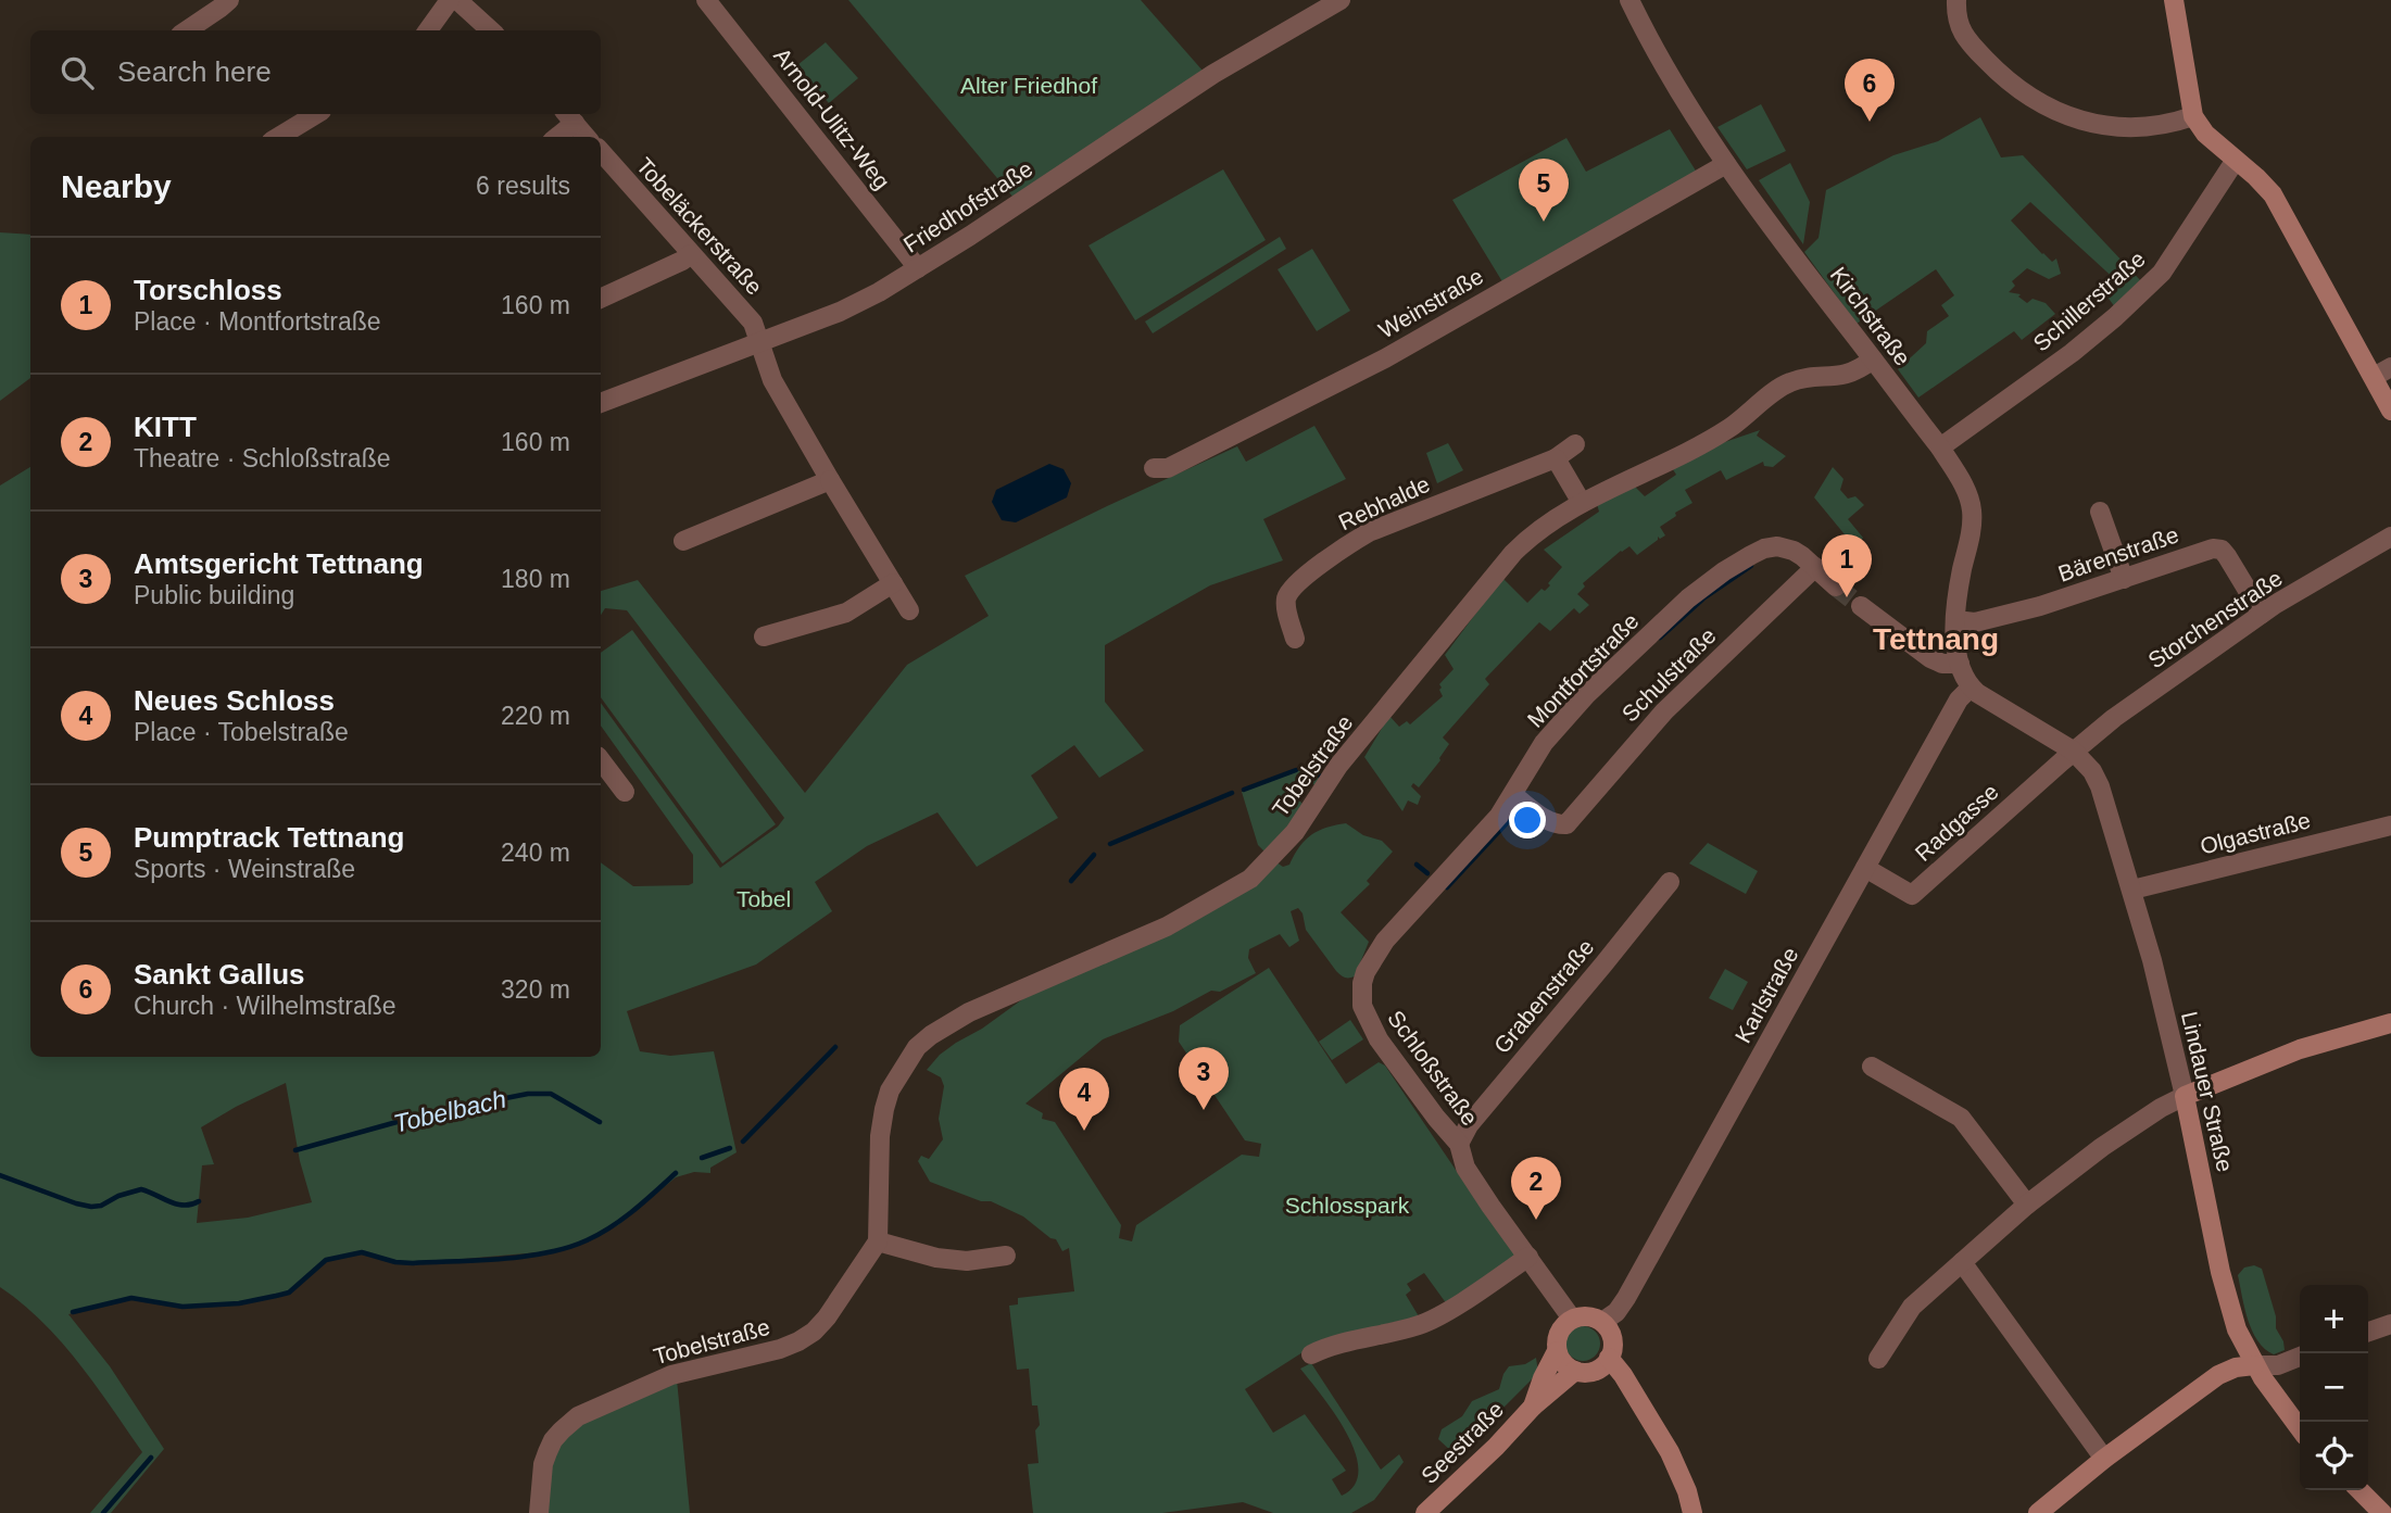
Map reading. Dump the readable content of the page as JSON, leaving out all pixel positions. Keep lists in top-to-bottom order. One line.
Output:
{"streets":{"main road":["Lindauer Straße","Seestraße"],"street":["Arnold-Ulitz-Weg","Friedhofstraße","Tobeläckerstraße","Schillerstraße","Weinstraße","Kirchstraße","Rebhalde","Bärenstraße","Storchenstraße","Montfortstraße","Schulstraße","Tobelstraße","Radgasse","Olgastraße","Karlstraße","Grabenstraße","Schloßstraße"]},"crossings":[["Arnold-Ulitz-Weg","Friedhofstraße"],["Friedhofstraße","Tobeläckerstraße"],["Schillerstraße","Kirchstraße"],["Weinstraße","Kirchstraße"],["Kirchstraße","Bärenstraße"],["Kirchstraße","Tobelstraße"],["Kirchstraße","Karlstraße"],["Bärenstraße","Storchenstraße"],["Storchenstraße","Radgasse"],["Storchenstraße","Lindauer Straße"],["Montfortstraße","Schulstraße"],["Montfortstraße","Schloßstraße"],["Radgasse","Karlstraße"],["Radgasse","Lindauer Straße"],["Olgastraße","Lindauer Straße"],["Karlstraße","Schloßstraße"],["Karlstraße","Seestraße"],["Grabenstraße","Schloßstraße"],["Schloßstraße","Seestraße"]],"districts":["Tettnang"],"water":["Tobelbach"],"parks":["Alter Friedhof","Tobel","Schlosspark"],"page":{"search":"Search here","pins":["6","5","1","3","4","2"],"heading":["Nearby","6 results"],"list":[{"mark":"1","name":"Torschloss","note":"Place · Montfortstraße","value":"160 m"},{"mark":"2","name":"KITT","note":"Theatre · Schloßstraße","value":"160 m"},{"mark":"3","name":"Amtsgericht Tettnang","note":"Public building","value":"180 m"},{"mark":"4","name":"Neues Schloss","note":"Place · Tobelstraße","value":"220 m"},{"mark":"5","name":"Pumptrack Tettnang","note":"Sports · Weinstraße","value":"240 m"},{"mark":"6","name":"Sankt Gallus","note":"Church · Wilhelmstraße","value":"320 m"}],"map_buttons":["+","−"]}}
